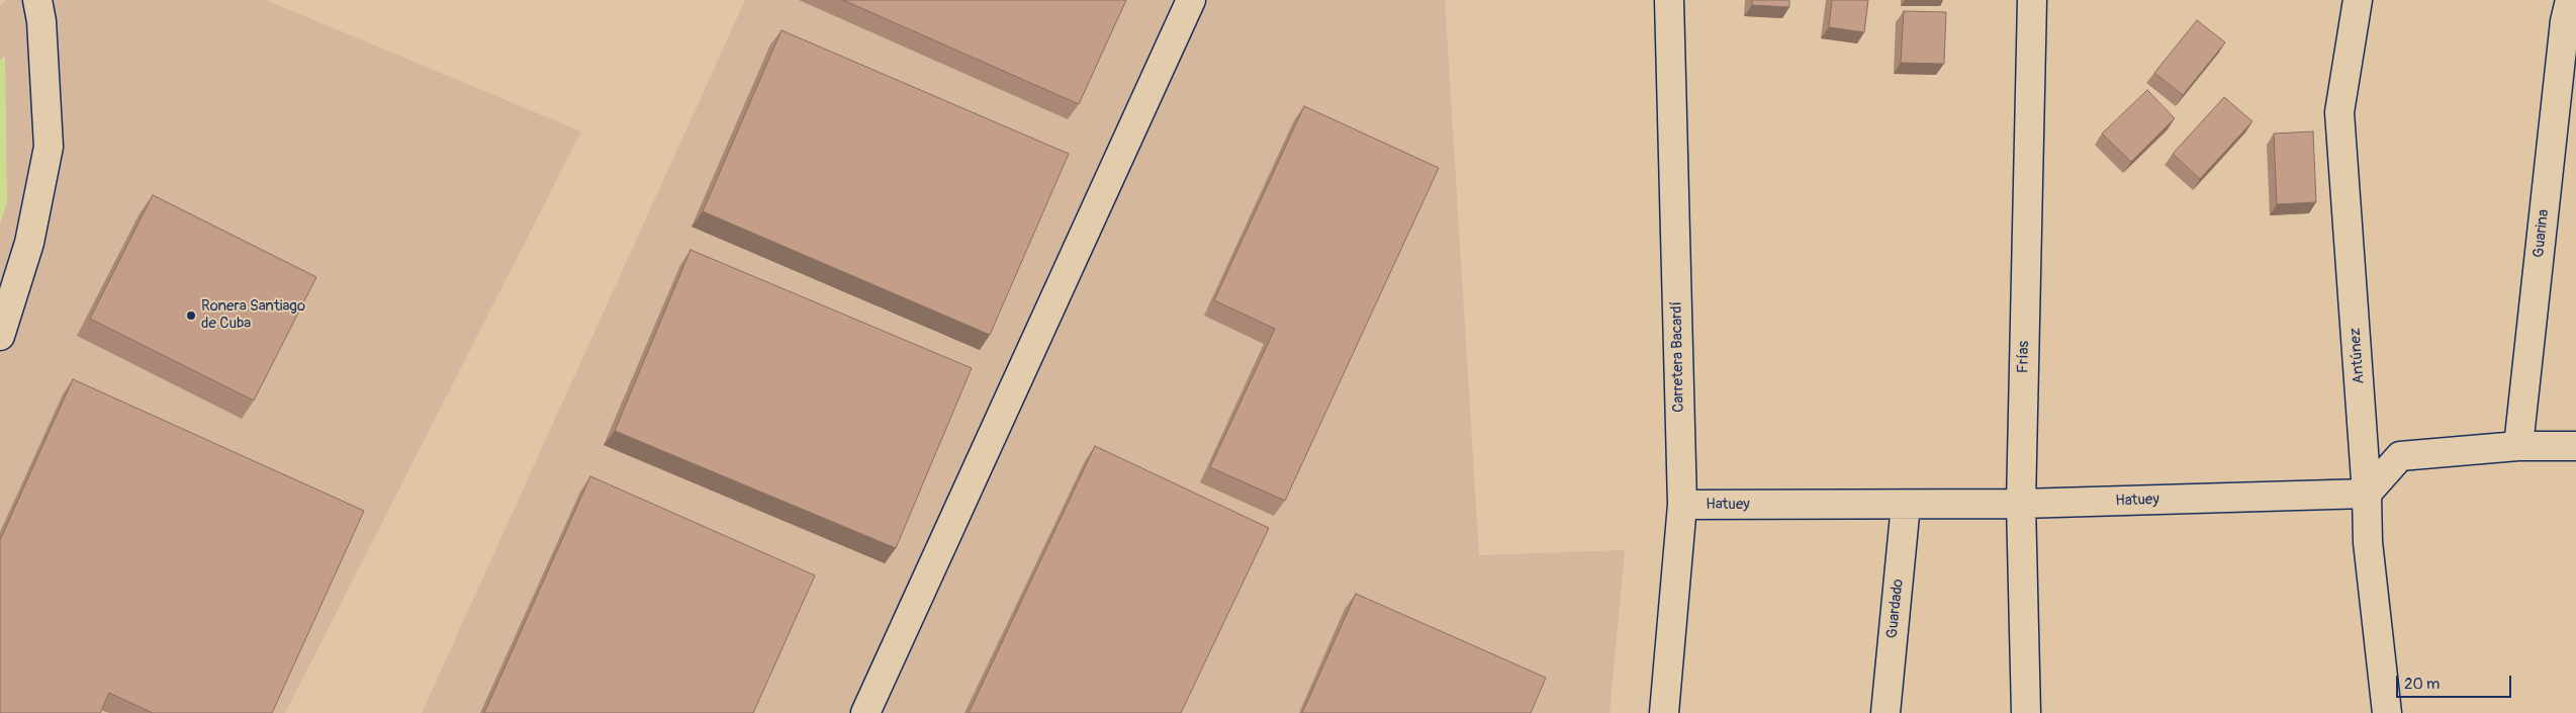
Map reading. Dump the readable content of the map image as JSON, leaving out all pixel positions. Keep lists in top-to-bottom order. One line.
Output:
{"streets":{"street":["Guarina","Antúnez","Carretera Bacardí","Frías","Hatuey","Guardado"]},"crossings":[["Antúnez","Hatuey"],["Carretera Bacardí","Hatuey"],["Frías","Hatuey"],["Hatuey","Guardado"]],"places":["Ronera Santiago de Cuba"],"scale_bar":"20 m"}
